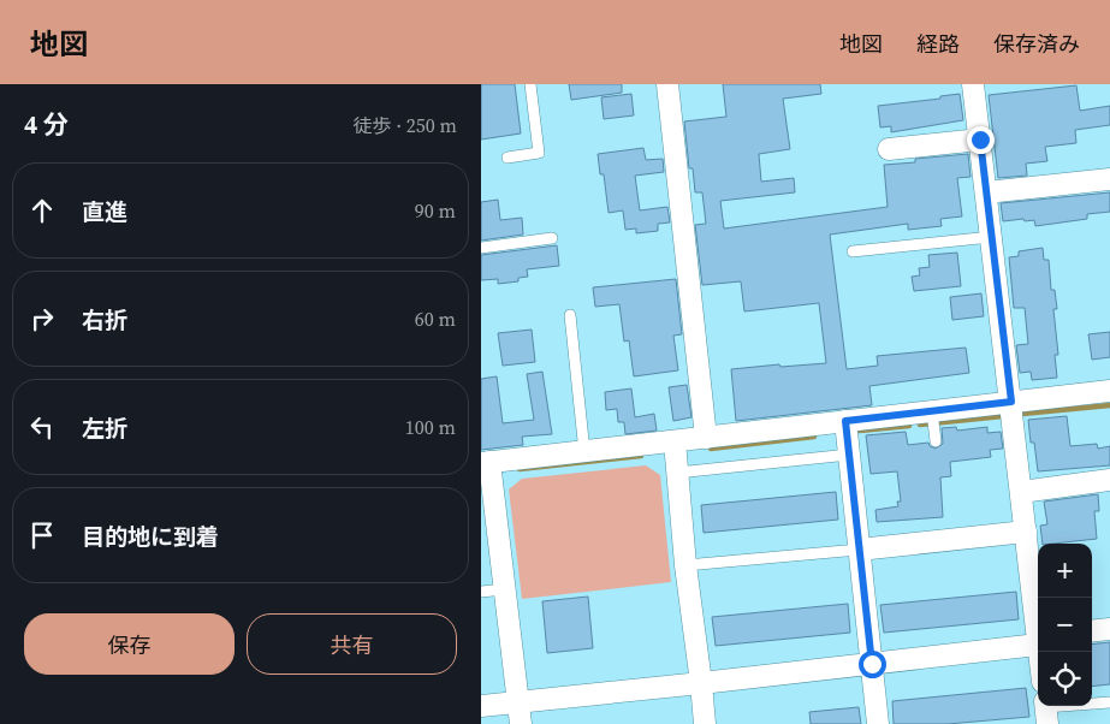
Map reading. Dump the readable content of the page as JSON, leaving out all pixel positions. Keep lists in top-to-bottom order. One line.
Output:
{"page":{"header":"地図","nav":["地図","経路","保存済み"],"heading":["4 分","徒歩 · 250 m"],"list":[["直進","90 m"],["右折","60 m"],["左折","100 m"],"目的地に到着"],"map_buttons":["+","−"],"buttons":["保存","共有"]}}
